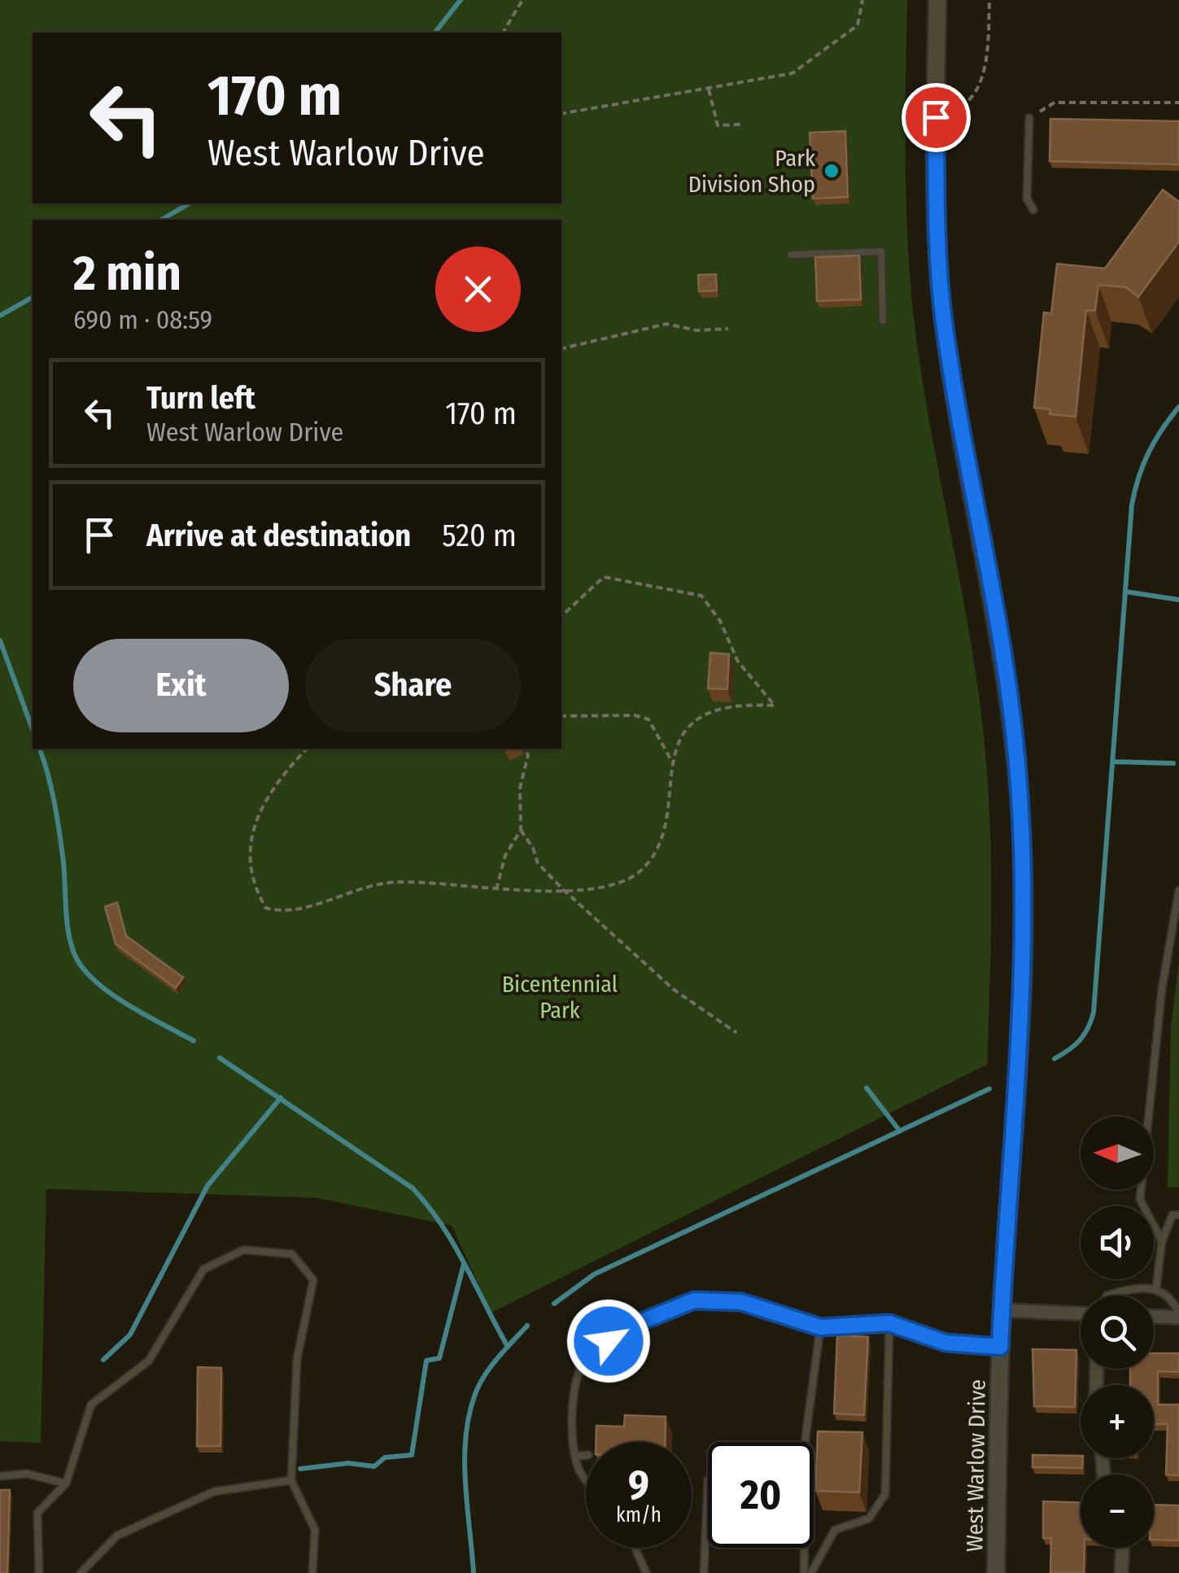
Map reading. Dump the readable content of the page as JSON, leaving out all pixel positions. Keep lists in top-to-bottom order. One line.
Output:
{"streets":{"street":["West Warlow Drive"]},"parks":["Bicentennial Park"],"places":["Park Division Shop"],"north":"left","page":{"turn":["170 m","West Warlow Drive"],"heading":["2 min","690 m · 08:59"],"list":[{"name":"Turn left","note":"West Warlow Drive","value":"170 m"},{"name":"Arrive at destination","value":"520 m"}],"buttons":["Exit","Share"],"map_buttons":["+","−"],"speed":"9 km/h","limit":"20"}}
